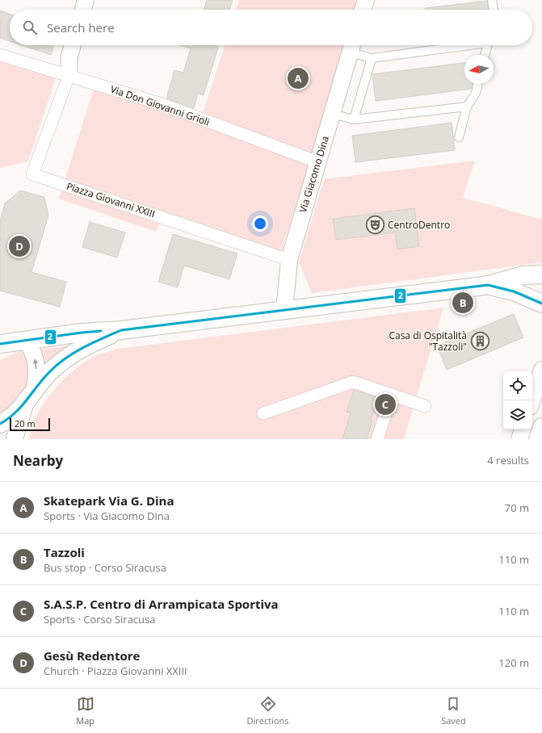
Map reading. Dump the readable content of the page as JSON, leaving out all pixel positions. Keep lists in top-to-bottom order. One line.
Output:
{"streets":{"street":["Via Don Giovanni Grioli","Via Giacomo Dina","Piazza Giovanni XXIII"]},"crossings":[["Via Don Giovanni Grioli","Via Giacomo Dina"],["Via Don Giovanni Grioli","Piazza Giovanni XXIII"],["Via Giacomo Dina","Piazza Giovanni XXIII"]],"places":{"theatre":["CentroDentro"],"building":["Casa di Ospitalità \"Tazzoli\""]},"lines":["transit line 2"],"scale_bar":"20 m","north":"left","page":{"search":"Search here","pins":["A","D","B","C"],"scale":"20 m","heading":["Nearby","4 results"],"list":[{"mark":"A","name":"Skatepark Via G. Dina","note":"Sports · Via Giacomo Dina","value":"70 m"},{"mark":"B","name":"Tazzoli","note":"Bus stop · Corso Siracusa","value":"110 m"},{"mark":"C","name":"S.A.S.P. Centro di Arrampicata Sportiva","note":"Sports · Corso Siracusa","value":"110 m"},{"mark":"D","name":"Gesù Redentore","note":"Church · Piazza Giovanni XXIII","value":"120 m"}],"nav":["Map","Directions","Saved"]}}
